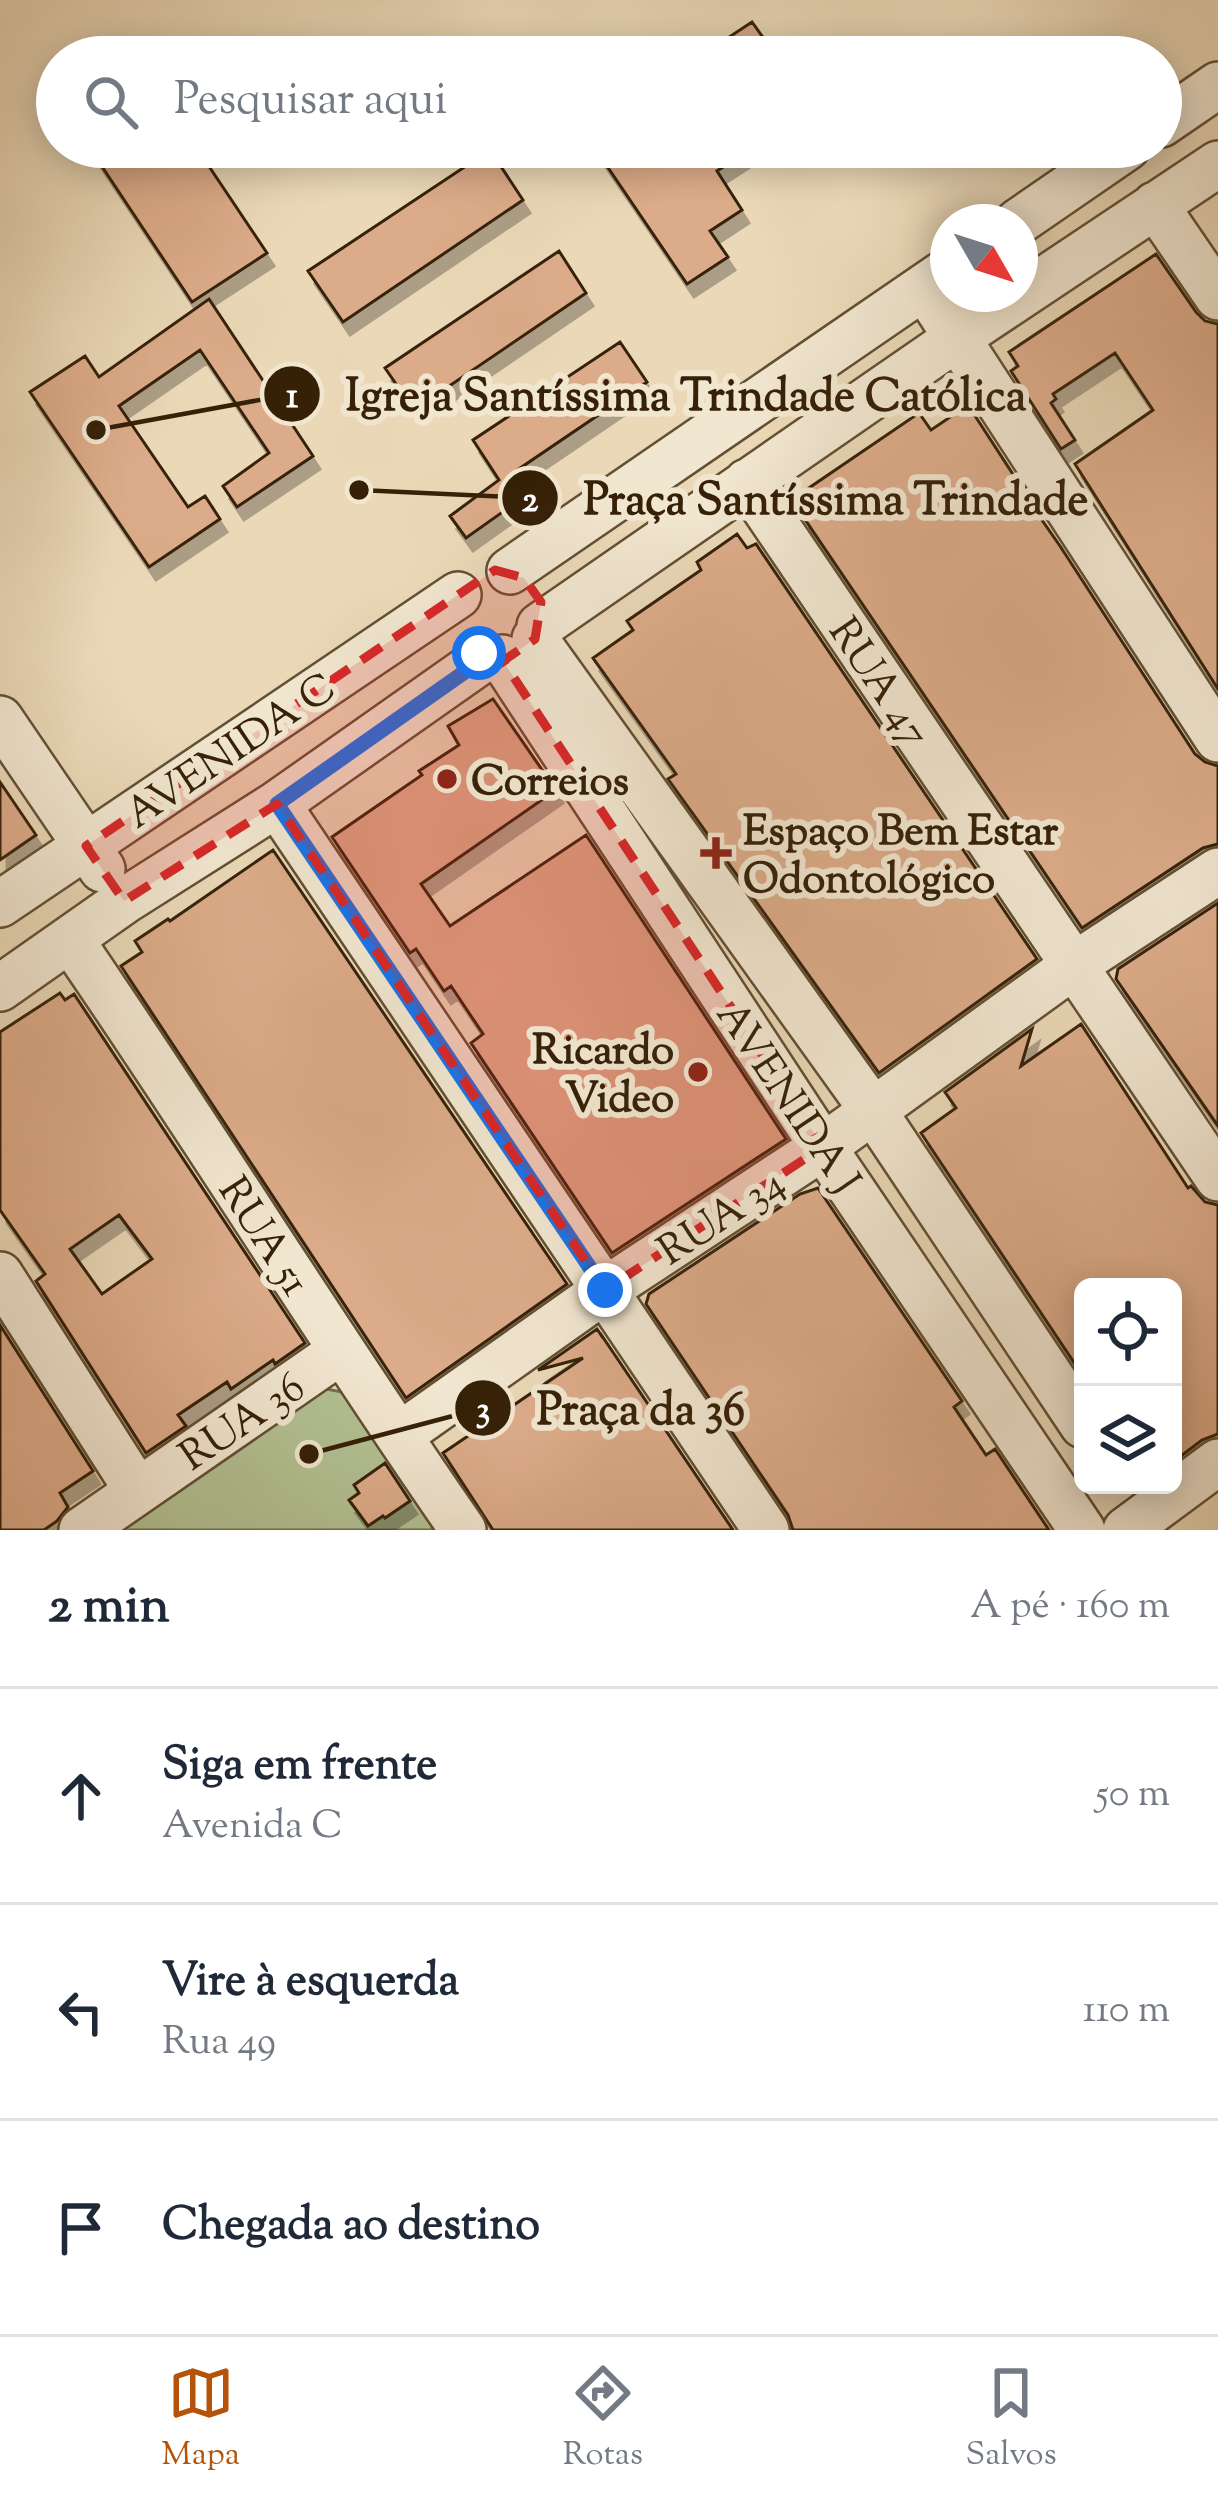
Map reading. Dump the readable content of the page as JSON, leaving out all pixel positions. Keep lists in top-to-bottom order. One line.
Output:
{"streets":{"street":["RUA 47","AVENIDA C","AVENIDA J","RUA 34","RUA 51","RUA 36"]},"crossings":[["RUA 47","AVENIDA C"],["RUA 47","RUA 34"],["AVENIDA C","AVENIDA J"],["AVENIDA C","RUA 51"],["AVENIDA J","RUA 34"],["RUA 34","RUA 51"],["RUA 51","RUA 36"]],"places":{"other":["Igreja Santíssima Trindade Católica","Praça Santíssima Trindade","Correios","Ricardo Video","Praça da 36"],"health":["Espaço Bem Estar Odontológico"]},"north":"bottom right","page":{"search":"Pesquisar aqui","heading":["2 min","A pé · 160 m"],"list":[["Siga em frente","Avenida C","50 m"],["Vire à esquerda","Rua 49","110 m"],"Chegada ao destino"],"nav":["Mapa","Rotas","Salvos"]}}
